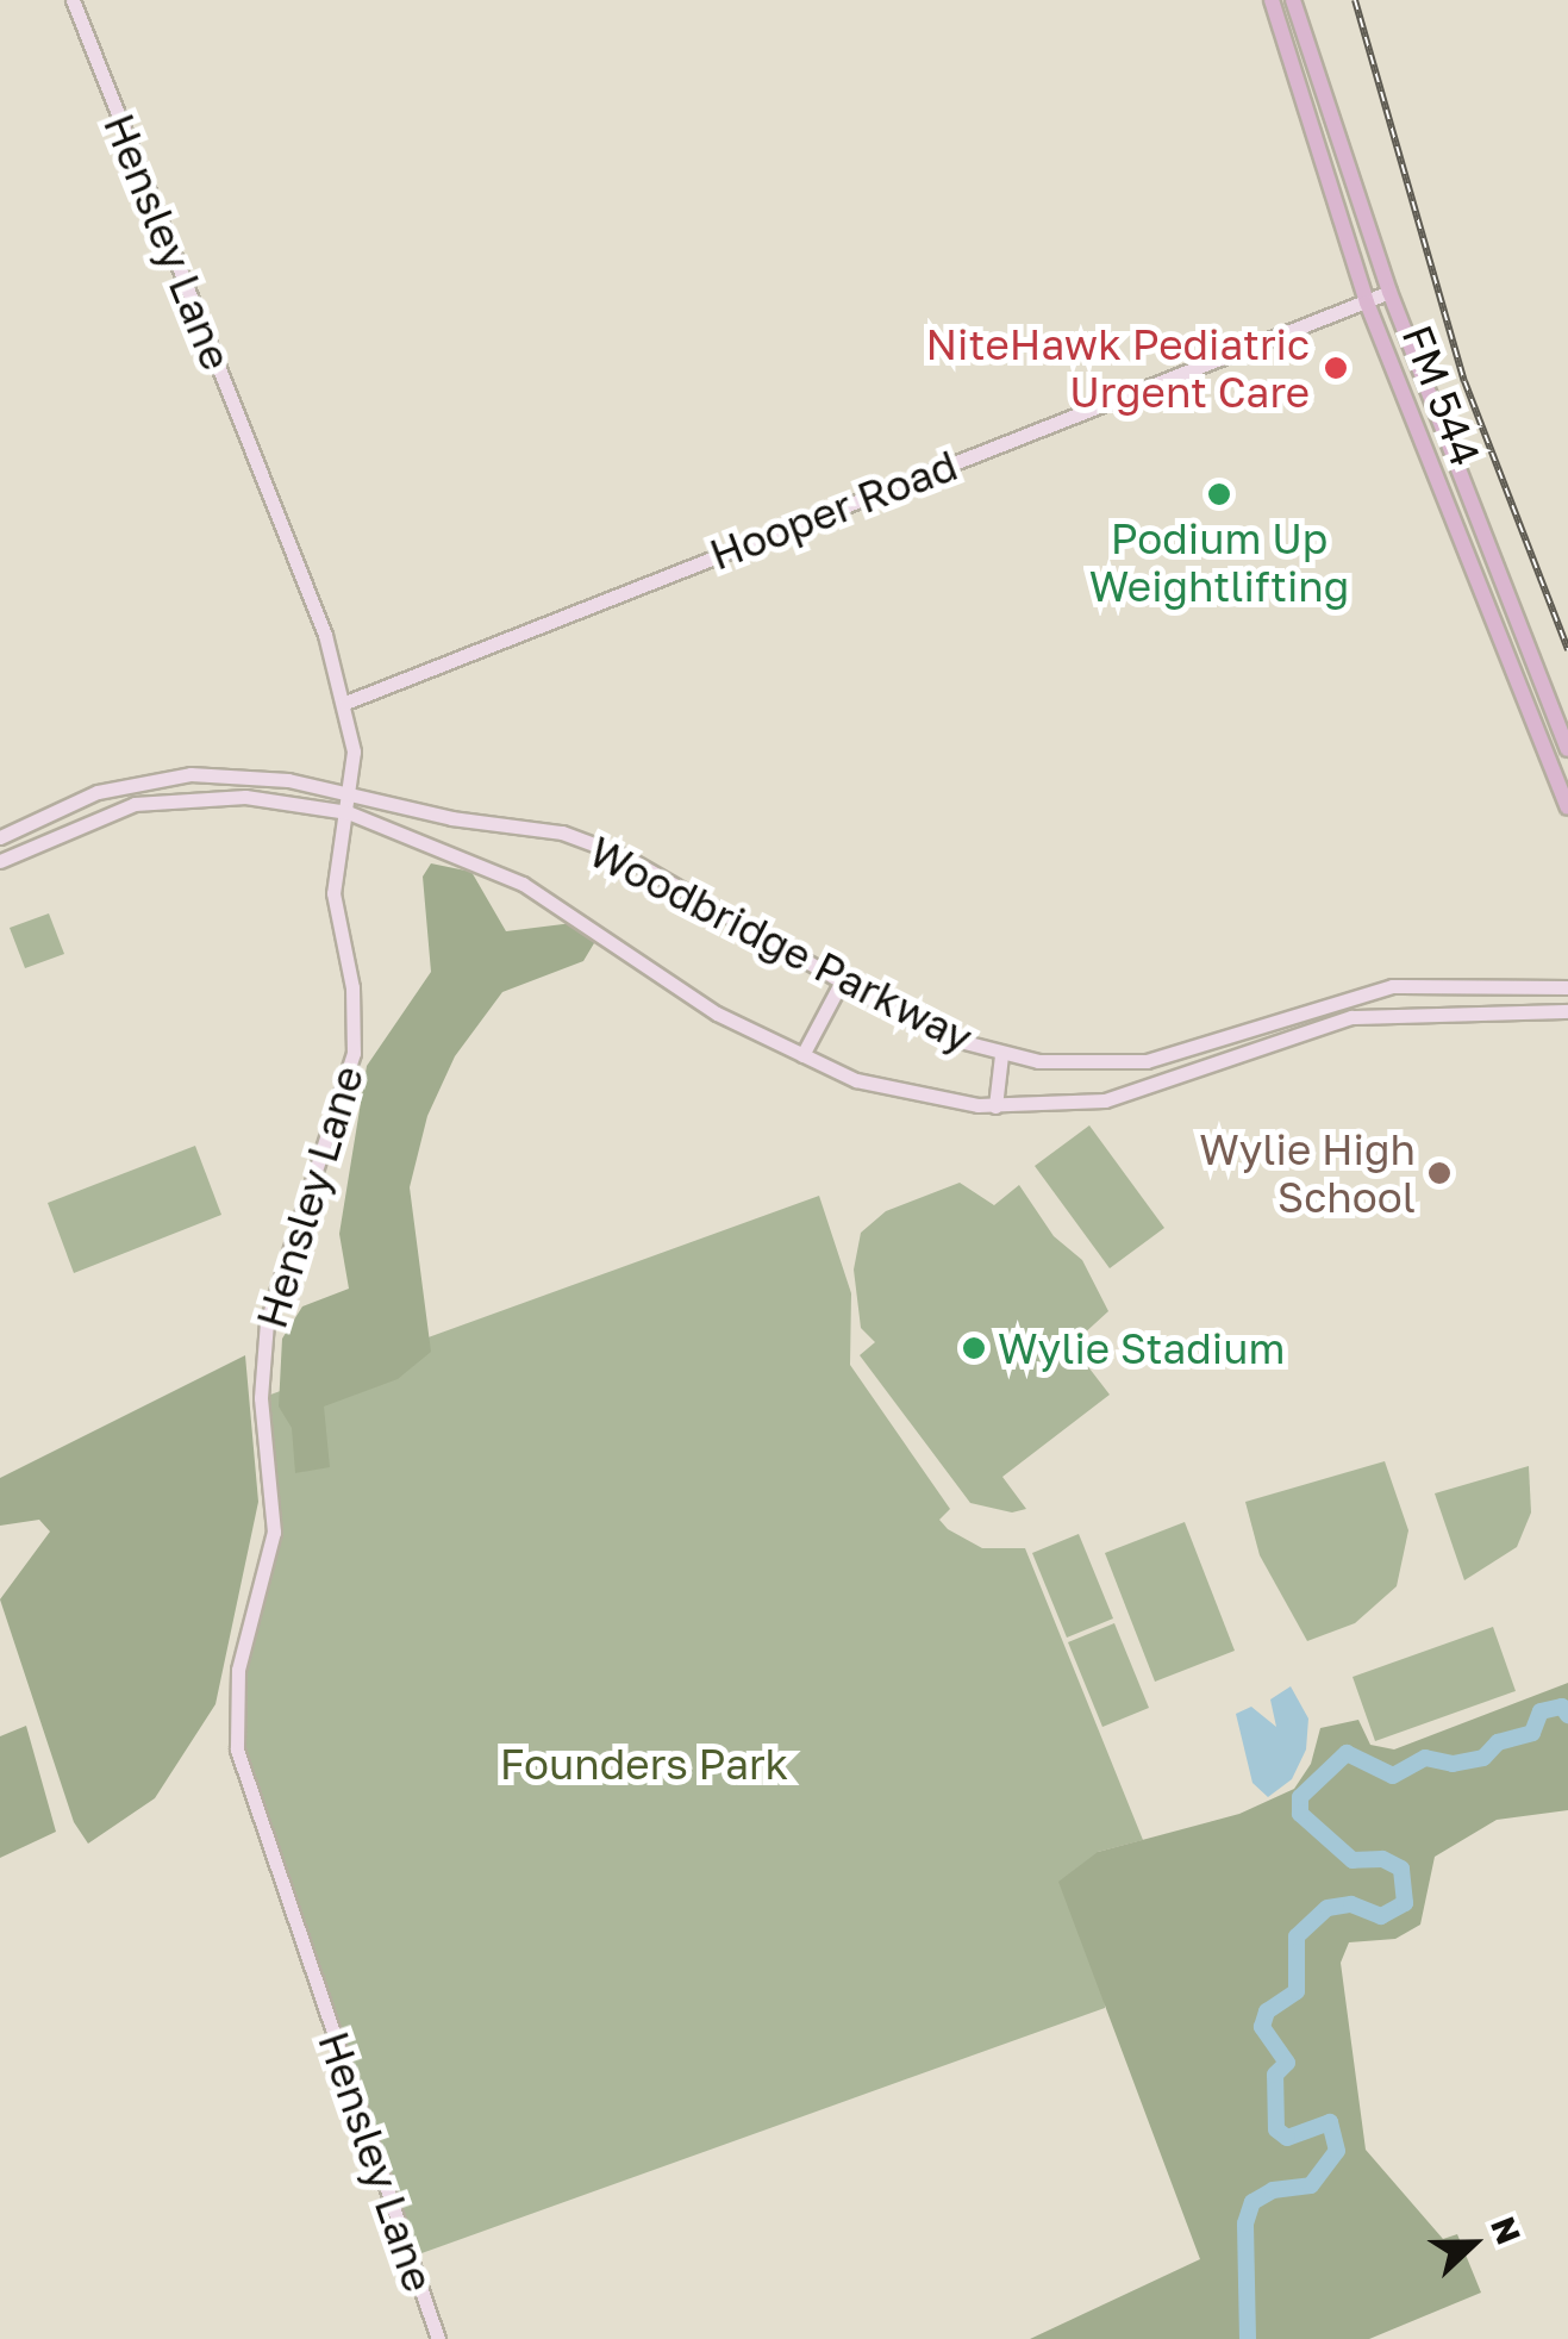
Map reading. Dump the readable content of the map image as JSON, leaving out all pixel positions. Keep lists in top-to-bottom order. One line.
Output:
{"streets":{"main road":["FM 544"],"street":["Hensley Lane","Hooper Road","Woodbridge Parkway"]},"crossings":[["Hensley Lane","Hooper Road"],["Hensley Lane","Woodbridge Parkway"],["FM 544","Hooper Road"]],"parks":["Founders Park"],"places":["NiteHawk Pediatric Urgent Care","Podium Up Weightlifting","Wylie High School","Wylie Stadium"],"north":"right"}
